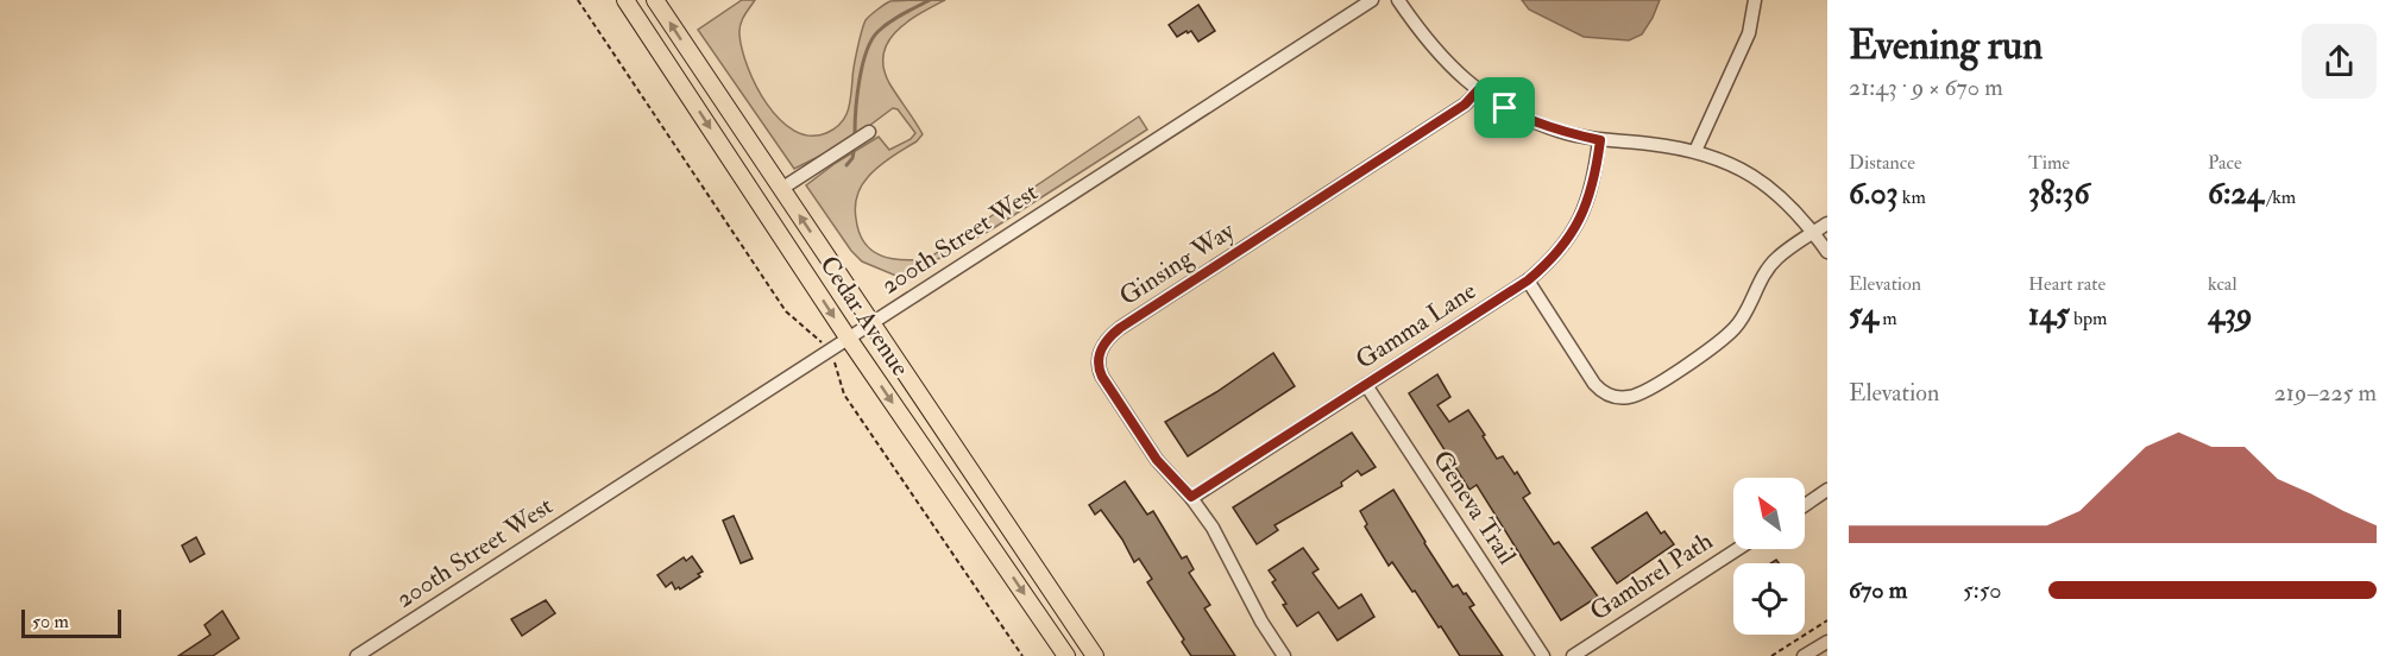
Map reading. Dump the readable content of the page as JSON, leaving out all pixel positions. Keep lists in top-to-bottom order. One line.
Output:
{"streets":{"main road":["Cedar Avenue"],"street":["200th Street West","Ginsing Way","Gamma Lane","Geneva Trail","Gambrel Path"]},"crossings":[["200th Street West","Cedar Avenue"],["Ginsing Way","Gamma Lane"],["Gamma Lane","Geneva Trail"]],"scale_bar":"50 m","north":"top left","page":{"heading":["Evening run","21:43 · 9 × 670 m"],"stats":[["Distance","6.03 km"],["Time","38:36"],["Pace","6:24 /km"],["Elevation","54 m"],["Heart rate","145 bpm"],["kcal","439"]],"chart":["Elevation","219–225 m"],"list":[{"name":"670 m","note":"5:50"}],"scale":"50 m"}}
